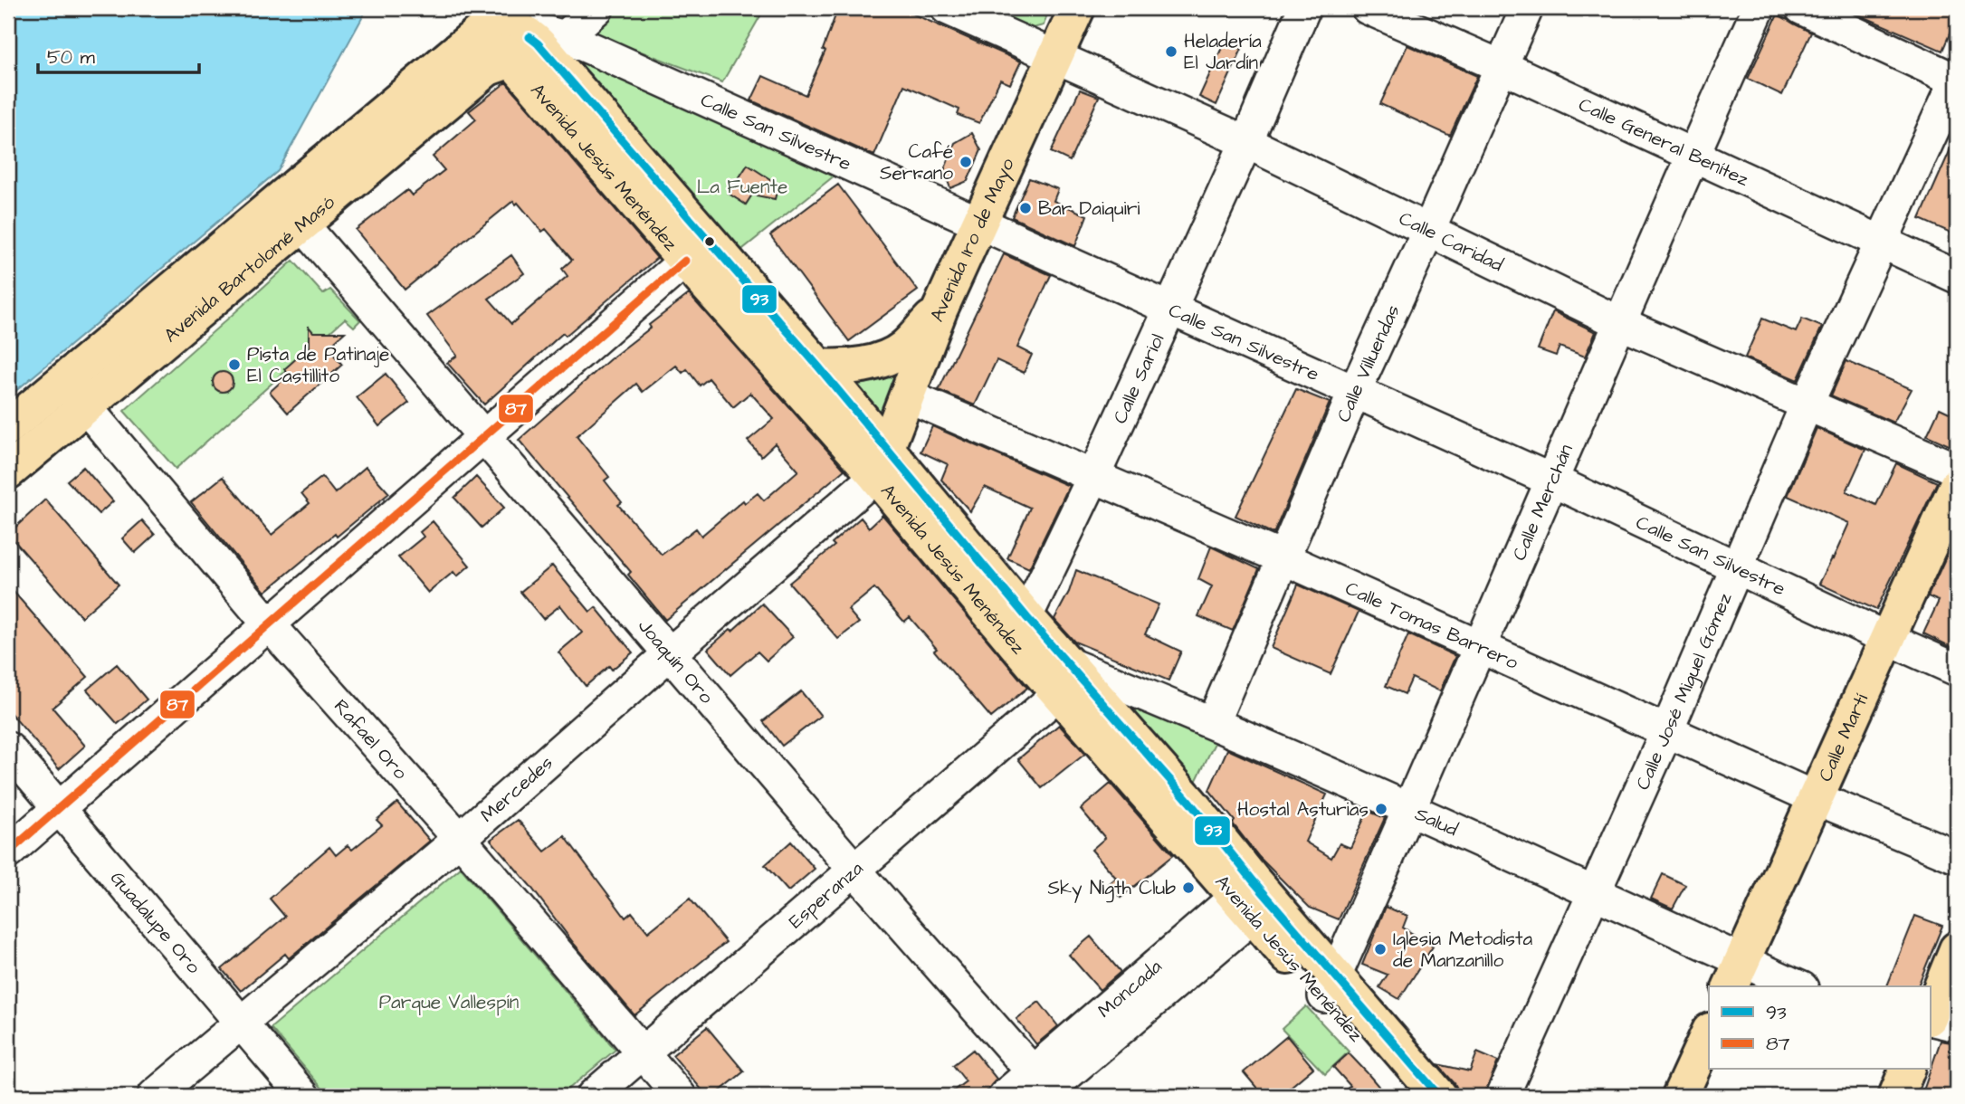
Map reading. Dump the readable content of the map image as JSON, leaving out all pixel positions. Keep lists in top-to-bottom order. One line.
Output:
{"streets":{"main road":["Avenida Jesús Menéndez","Avenida 1ro de Mayo","Avenida Bartolomé Masó","Calle Martí"],"street":["Calle San Silvestre","Calle General Benítez","Calle Caridad","Calle Villuendas","Calle Sariol","Calle Merchán","Calle Tomas Barrero","Joaquín Oro","Calle José Miguel Gómez","Rafael Oro","Mercedes","Salud","Esperanza","Guadalupe Oro","Moncada"]},"crossings":[["Calle San Silvestre","Avenida Jesús Menéndez"],["Calle San Silvestre","Avenida 1ro de Mayo"],["Calle San Silvestre","Avenida Bartolomé Masó"],["Calle San Silvestre","Calle Villuendas"],["Calle San Silvestre","Calle Sariol"],["Calle San Silvestre","Calle Merchán"],["Calle San Silvestre","Calle José Miguel Gómez"],["Calle San Silvestre","Calle Martí"],["Calle General Benítez","Calle Villuendas"],["Calle General Benítez","Calle Merchán"],["Calle General Benítez","Calle José Miguel Gómez"],["Avenida Jesús Menéndez","Avenida 1ro de Mayo"],["Avenida Jesús Menéndez","Avenida Bartolomé Masó"],["Avenida Jesús Menéndez","Calle Sariol"],["Avenida Jesús Menéndez","Calle Merchán"],["Avenida Jesús Menéndez","Mercedes"],["Avenida Jesús Menéndez","Salud"],["Avenida Jesús Menéndez","Esperanza"],["Avenida Jesús Menéndez","Moncada"],["Calle Caridad","Avenida 1ro de Mayo"],["Calle Caridad","Calle Villuendas"],["Calle Caridad","Calle Sariol"],["Calle Caridad","Calle Merchán"],["Calle Caridad","Calle José Miguel Gómez"],["Avenida 1ro de Mayo","Calle Tomas Barrero"],["Avenida 1ro de Mayo","Mercedes"],["Avenida Bartolomé Masó","Joaquín Oro"],["Avenida Bartolomé Masó","Rafael Oro"],["Calle Villuendas","Calle Tomas Barrero"],["Calle Villuendas","Salud"],["Calle Sariol","Calle Tomas Barrero"],["Calle Merchán","Calle Tomas Barrero"],["Calle Merchán","Salud"],["Calle Tomas Barrero","Calle José Miguel Gómez"],["Calle Tomas Barrero","Calle Martí"],["Joaquín Oro","Mercedes"],["Joaquín Oro","Esperanza"],["Joaquín Oro","Moncada"],["Calle José Miguel Gómez","Salud"],["Calle Martí","Salud"],["Rafael Oro","Mercedes"],["Rafael Oro","Esperanza"],["Mercedes","Guadalupe Oro"],["Salud","Esperanza"]],"parks":["La Fuente","Parque Vallespín"],"places":["Heladería El Jardín","Café Serrano","Bar Daiquiri","Pista de Patinaje El Castillito","Hostal Asturias","Sky Nigth Club","Iglesia Metodista de Manzanillo"],"lines":["transit line 93","transit line 87"],"legend":["93","87"],"scale_bar":"50 m"}
